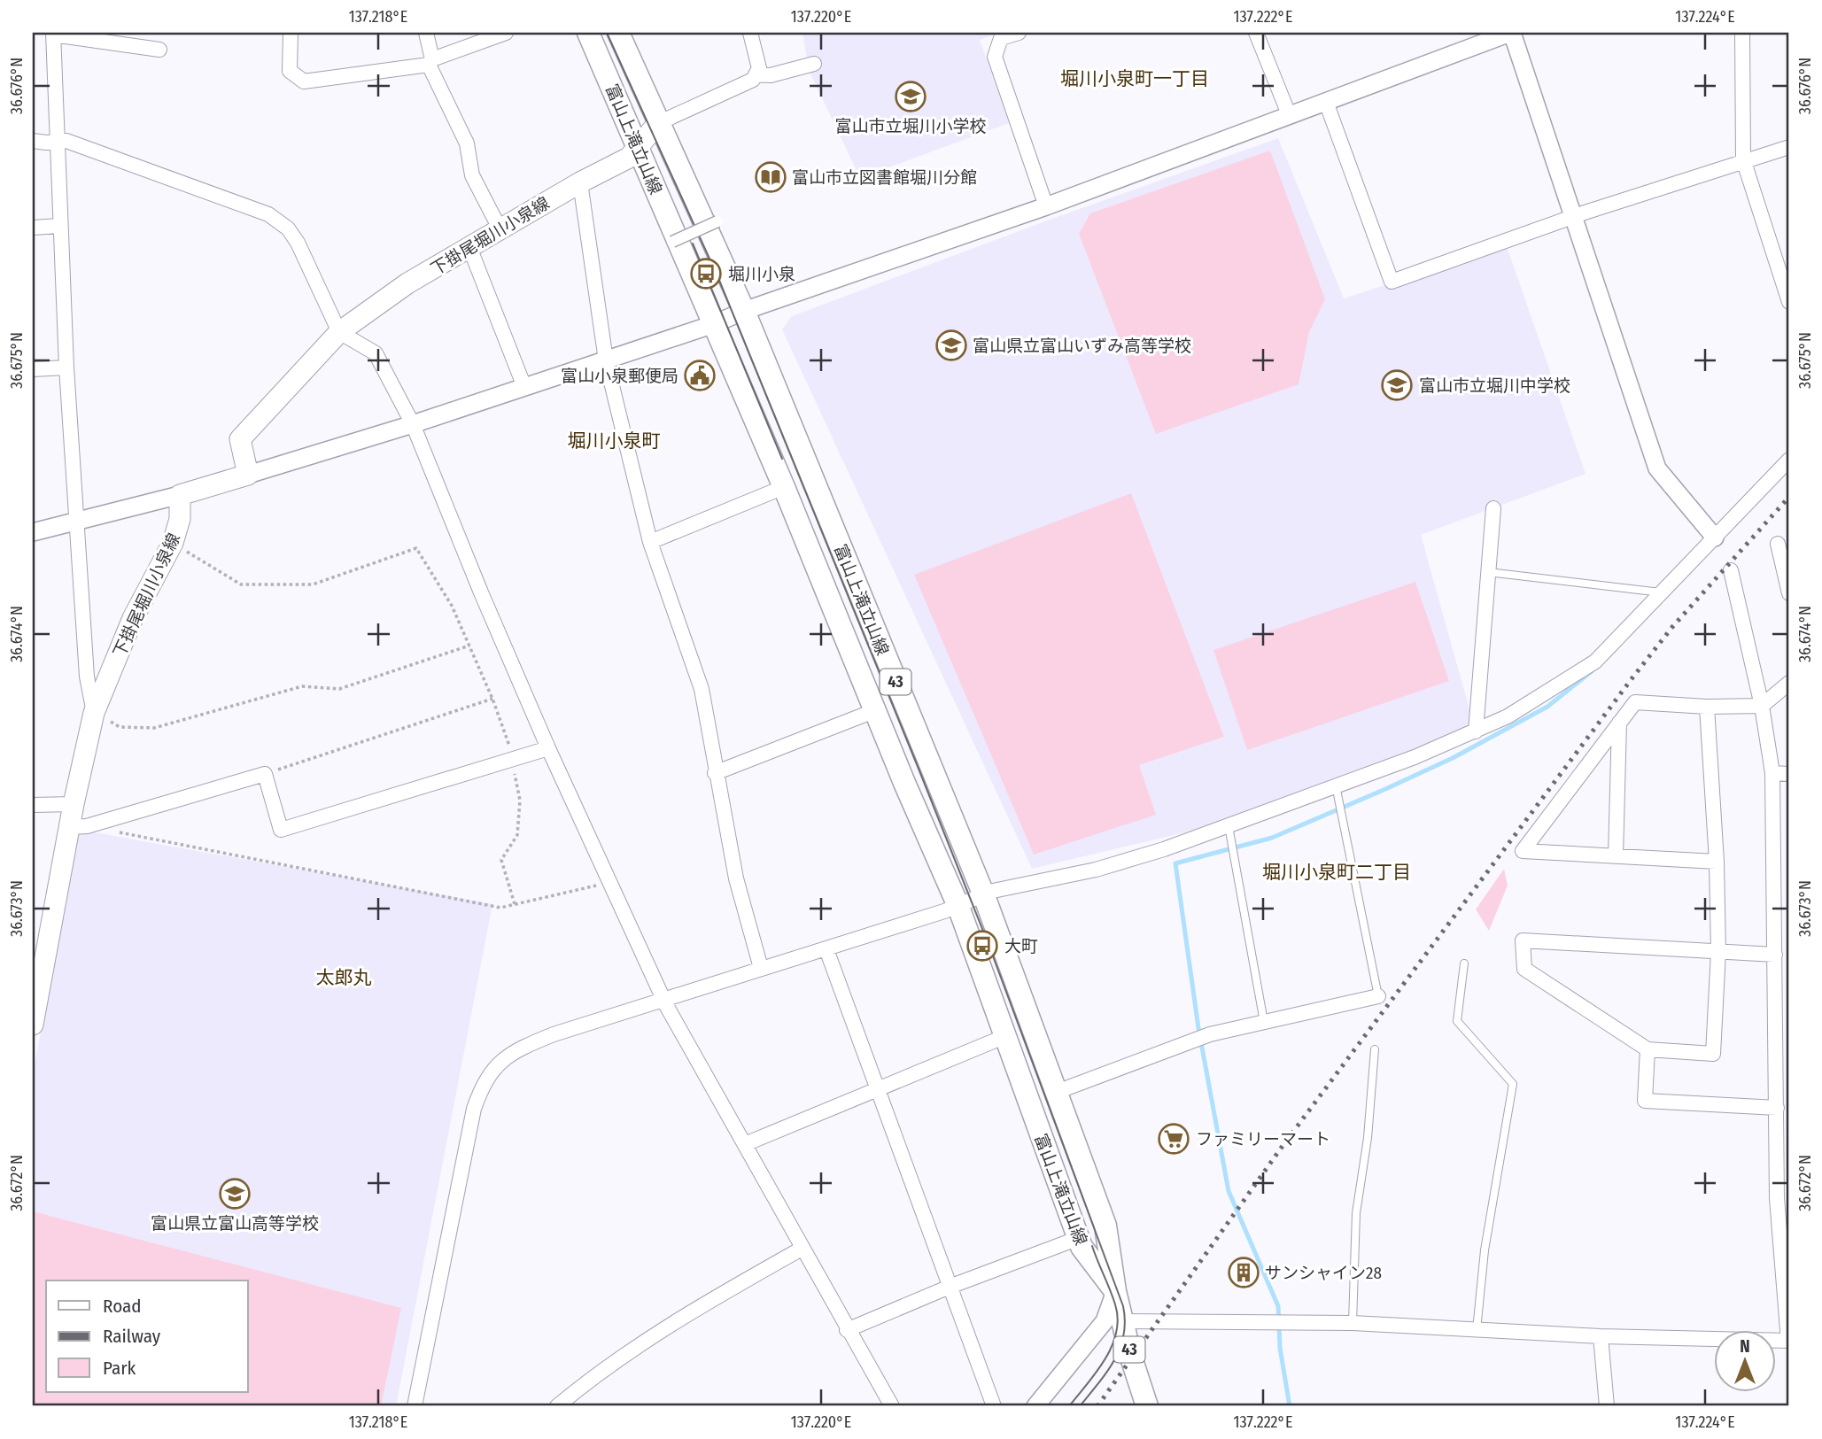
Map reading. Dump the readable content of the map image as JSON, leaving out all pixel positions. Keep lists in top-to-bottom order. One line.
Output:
{"streets":{"main road":["富山上滝立山線","下掛尾堀川小泉線","43"]},"crossings":[["富山上滝立山線","下掛尾堀川小泉線"],["富山上滝立山線","43"]],"districts":["堀川小泉町一丁目","堀川小泉町","堀川小泉町二丁目","太郎丸"],"places":{"school or university":["富山市立堀川小学校","富山県立富山いずみ高等学校","富山市立堀川中学校","富山県立富山高等学校"],"library":["富山市立図書館堀川分館"],"bus stop":["堀川小泉","大町"],"public building":["富山小泉郵便局"],"supermarket":["ファミリーマート"],"building":["サンシャイン28"]},"legend":["Road","Railway","Park"],"north":"top","coordinates":["137.218°E","137.220°E","137.222°E","137.224°E","36.676°N","36.675°N","36.674°N","36.673°N","36.672°N"]}
